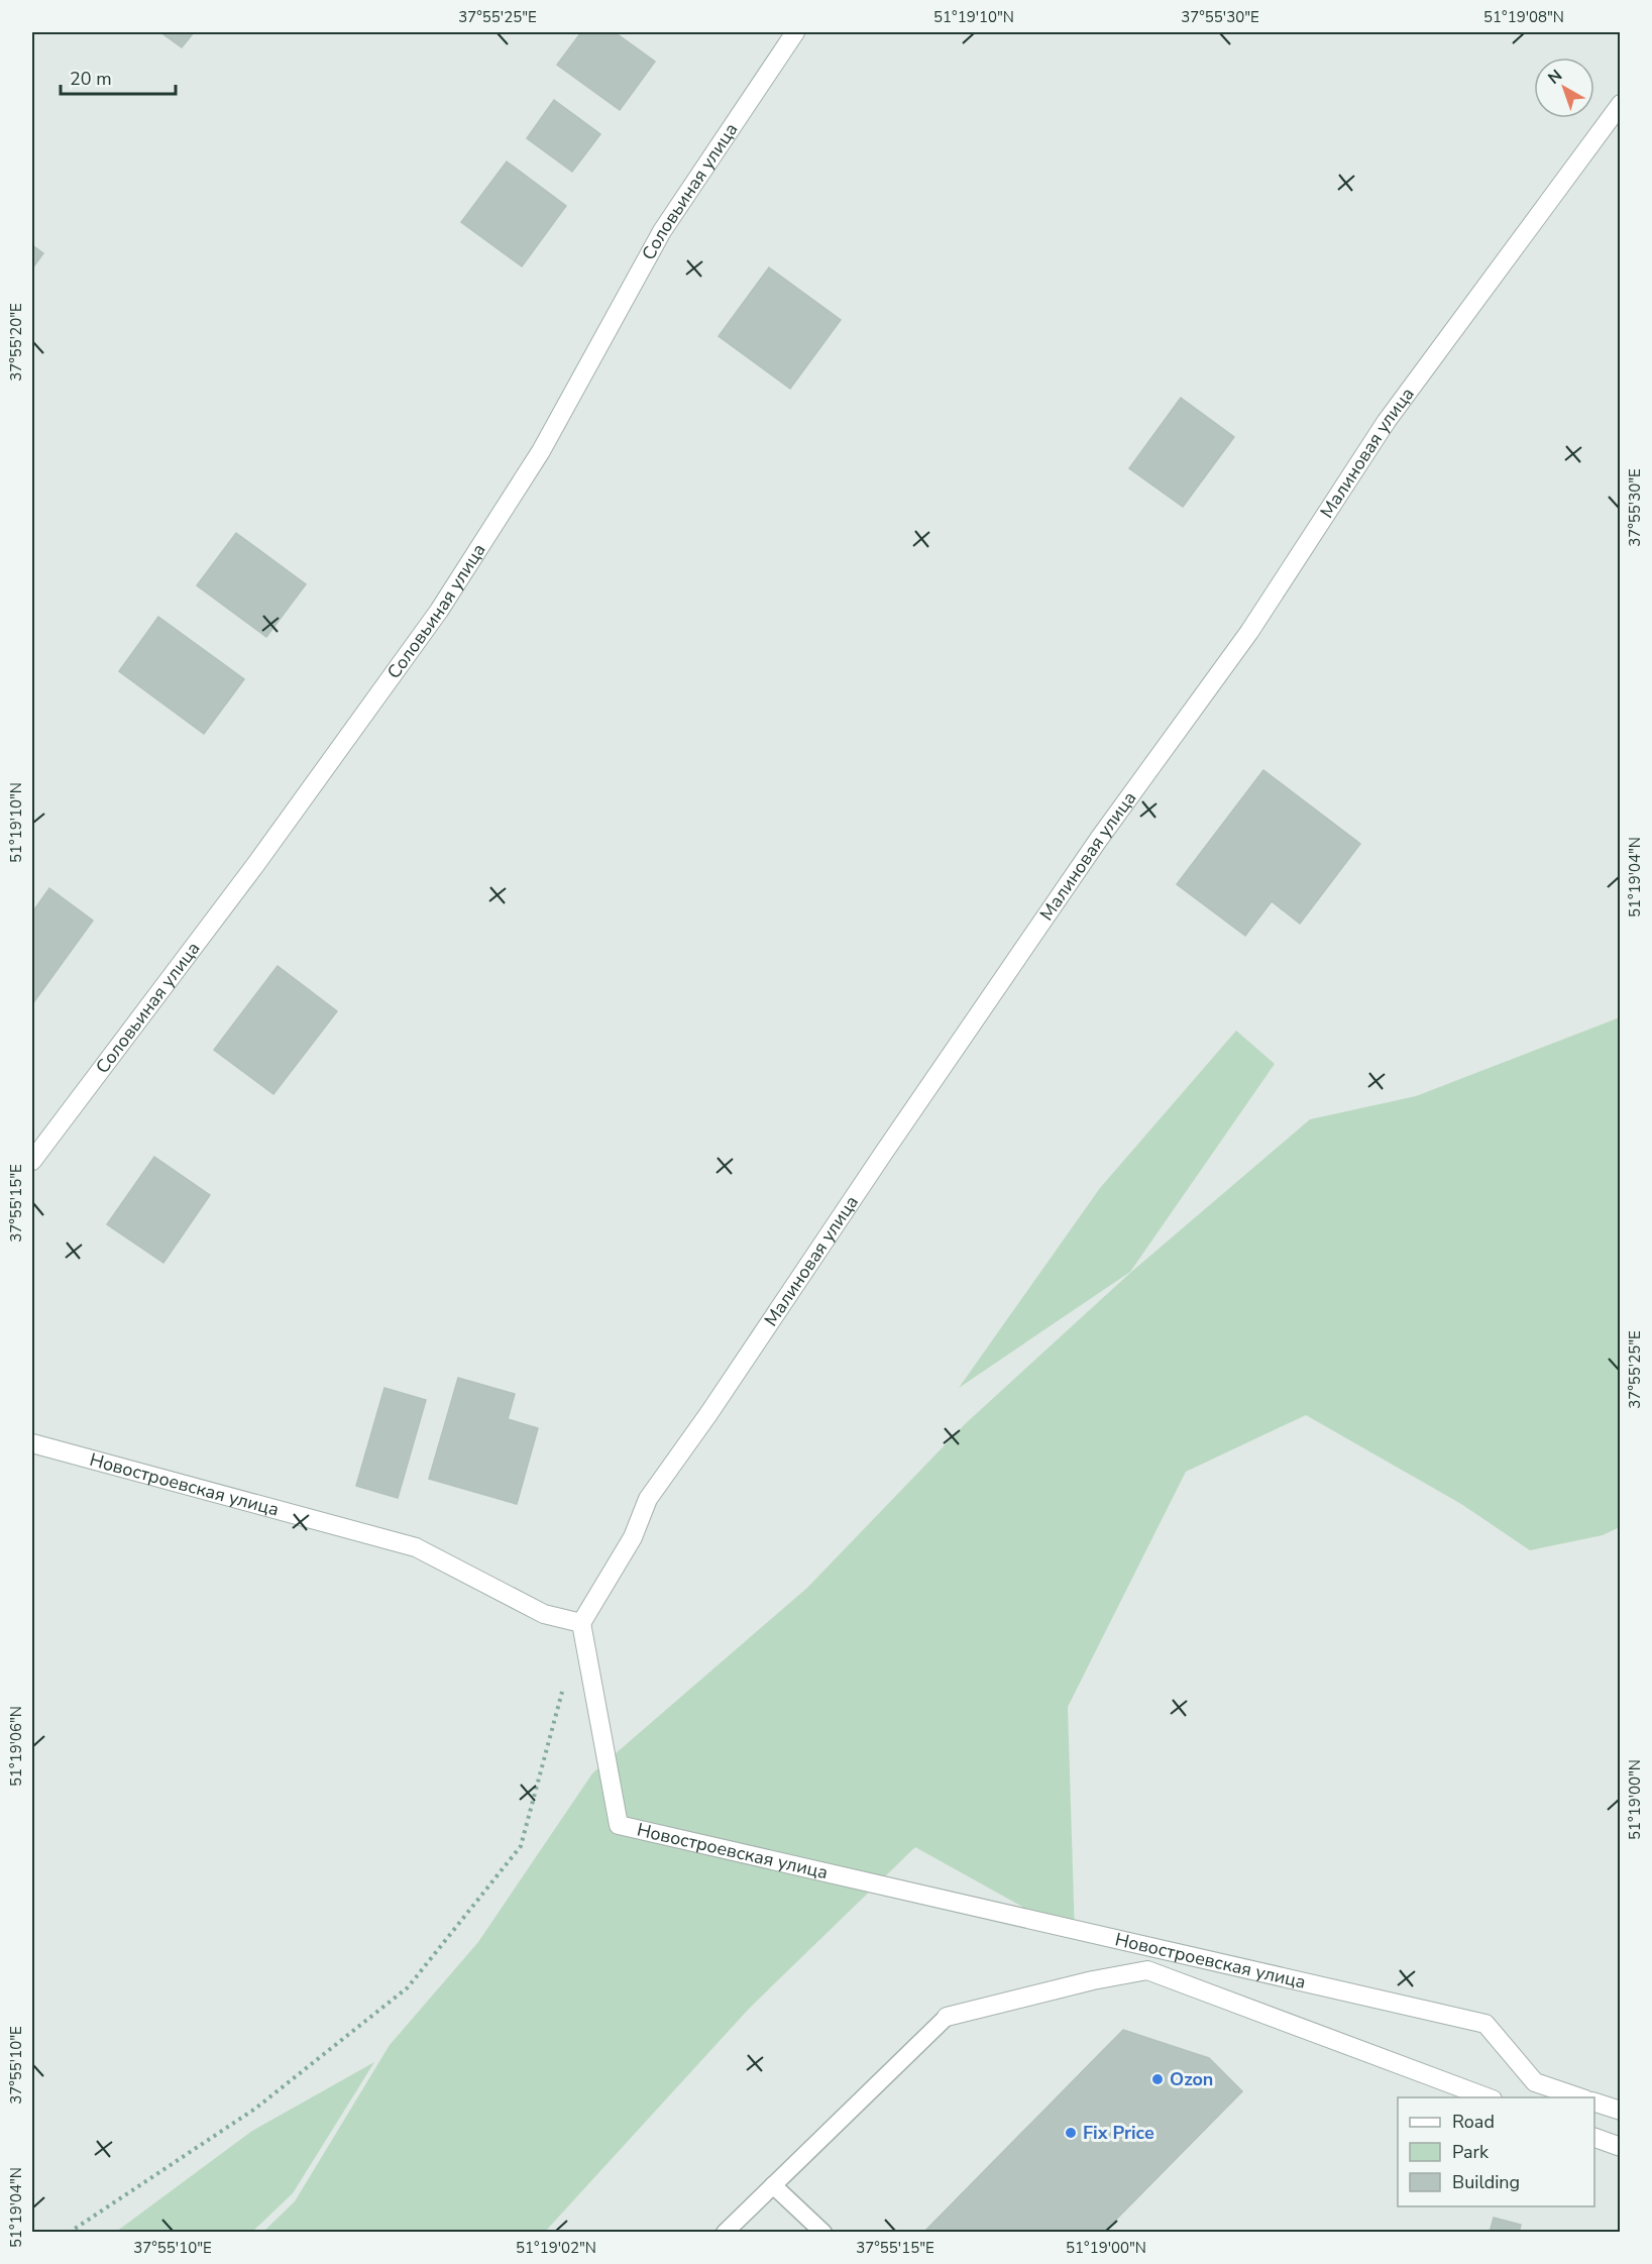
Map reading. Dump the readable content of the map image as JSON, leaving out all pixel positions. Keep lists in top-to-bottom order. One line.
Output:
{"streets":{"street":["Соловьиная улица","Малиновая улица","Новостроевская улица"]},"crossings":[["Малиновая улица","Новостроевская улица"]],"places":["Ozon","Fix Price"],"legend":["Road","Park","Building"],"scale_bar":"20 m","north":"top left","coordinates":["37°55'25\"E","51°19'10\"N","37°55'30\"E","51°19'08\"N","37°55'20\"E","51°19'04\"N","37°55'15\"E","51°19'06\"N","51°19'00\"N","37°55'10\"E","51°19'02\"N"]}
